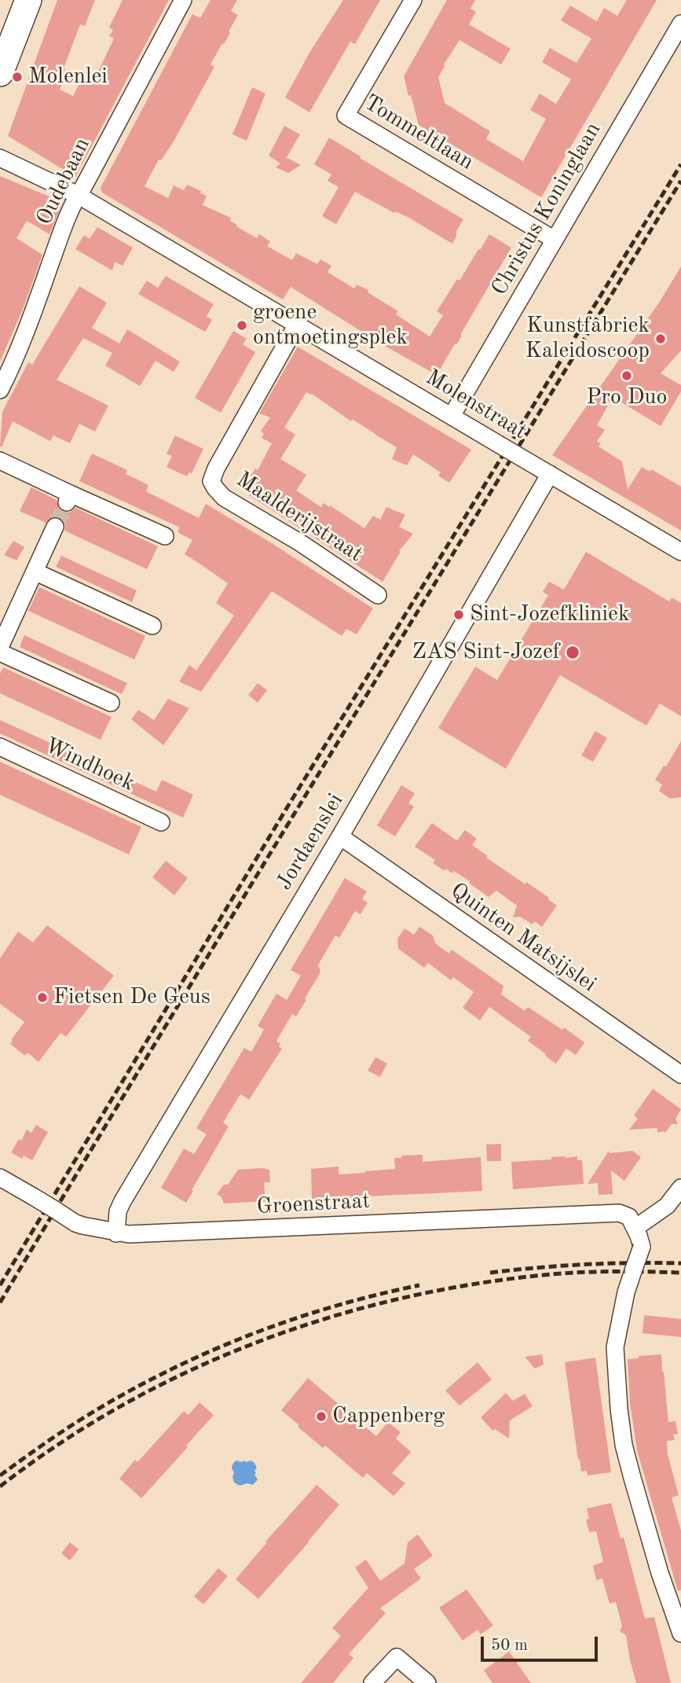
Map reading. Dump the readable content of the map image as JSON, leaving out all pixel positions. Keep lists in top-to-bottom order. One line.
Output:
{"streets":{"street":["Tommeltlaan","Oudebaan","Christus Koninglaan","Molenstraat","Maalderijstraat","Windhoek","Jordaenslei","Quinten Matsijslei","Groenstraat"]},"crossings":[["Tommeltlaan","Christus Koninglaan"],["Oudebaan","Molenstraat"],["Christus Koninglaan","Molenstraat"],["Molenstraat","Maalderijstraat"],["Molenstraat","Jordaenslei"],["Jordaenslei","Quinten Matsijslei"],["Jordaenslei","Groenstraat"]],"places":["Molenlei","groene ontmoetingsplek","Kunstfabriek Kaleidoscoop","Pro Duo","Sint-Jozefkliniek","ZAS Sint-Jozef","Fietsen De Geus","Cappenberg"],"scale_bar":"50 m"}
